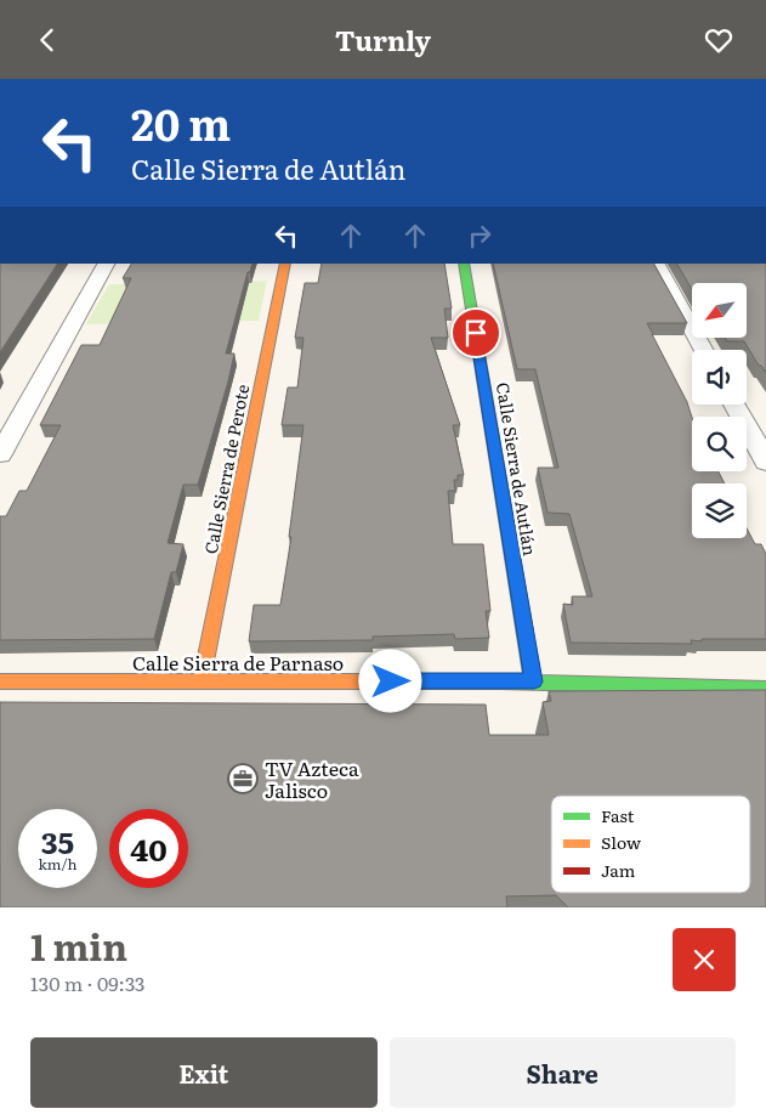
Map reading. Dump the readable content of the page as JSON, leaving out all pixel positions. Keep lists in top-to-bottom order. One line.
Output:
{"streets":{"street":["Calle Sierra de Perote","Calle Sierra de Autlán","Calle Sierra de Parnaso"]},"crossings":[["Calle Sierra de Perote","Calle Sierra de Parnaso"],["Calle Sierra de Autlán","Calle Sierra de Parnaso"]],"places":{"office":["TV Azteca Jalisco"]},"legend":["Fast","Slow","Jam"],"north":"bottom left","page":{"header":"Turnly","turn":["20 m","Calle Sierra de Autlán"],"speed":"35 km/h","limit":"40","heading":["1 min","130 m · 09:33"],"buttons":["Exit","Share"]}}
